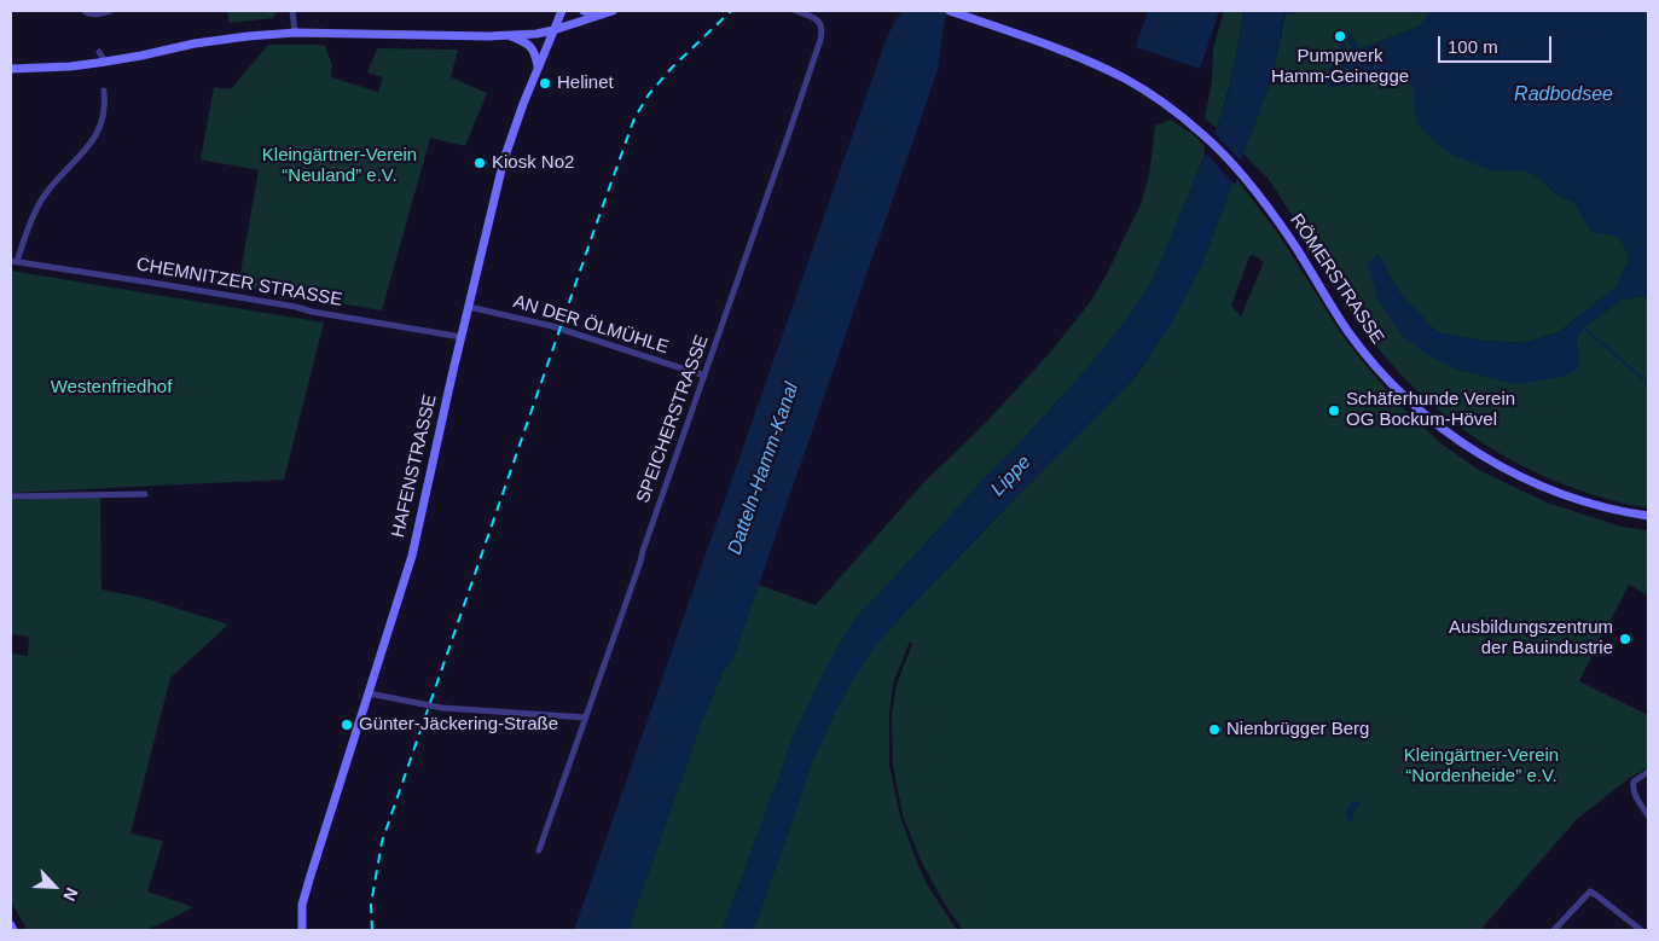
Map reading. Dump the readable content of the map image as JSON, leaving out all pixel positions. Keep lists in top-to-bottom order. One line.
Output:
{"streets":{"main road":["RÖMERSTRASSE","HAFENSTRASSE"],"street":["CHEMNITZER STRASSE","AN DER ÖLMÜHLE","SPEICHERSTRASSE"]},"crossings":[["CHEMNITZER STRASSE","HAFENSTRASSE"],["AN DER ÖLMÜHLE","SPEICHERSTRASSE"],["AN DER ÖLMÜHLE","HAFENSTRASSE"]],"water":["Radbodsee","Datteln-Hamm-Kanal","Lippe"],"parks":["Kleingärtner-Verein “Neuland” e.V.","Westenfriedhof","Kleingärtner-Verein “Nordenheide” e.V."],"places":["Pumpwerk Hamm-Geinegge","Helinet","Kiosk No2","Schäferhunde Verein OG Bockum-Hövel","Ausbildungszentrum der Bauindustrie","Günter-Jäckering-Straße","Nienbrügger Berg"],"scale_bar":"100 m","north":"bottom right"}
